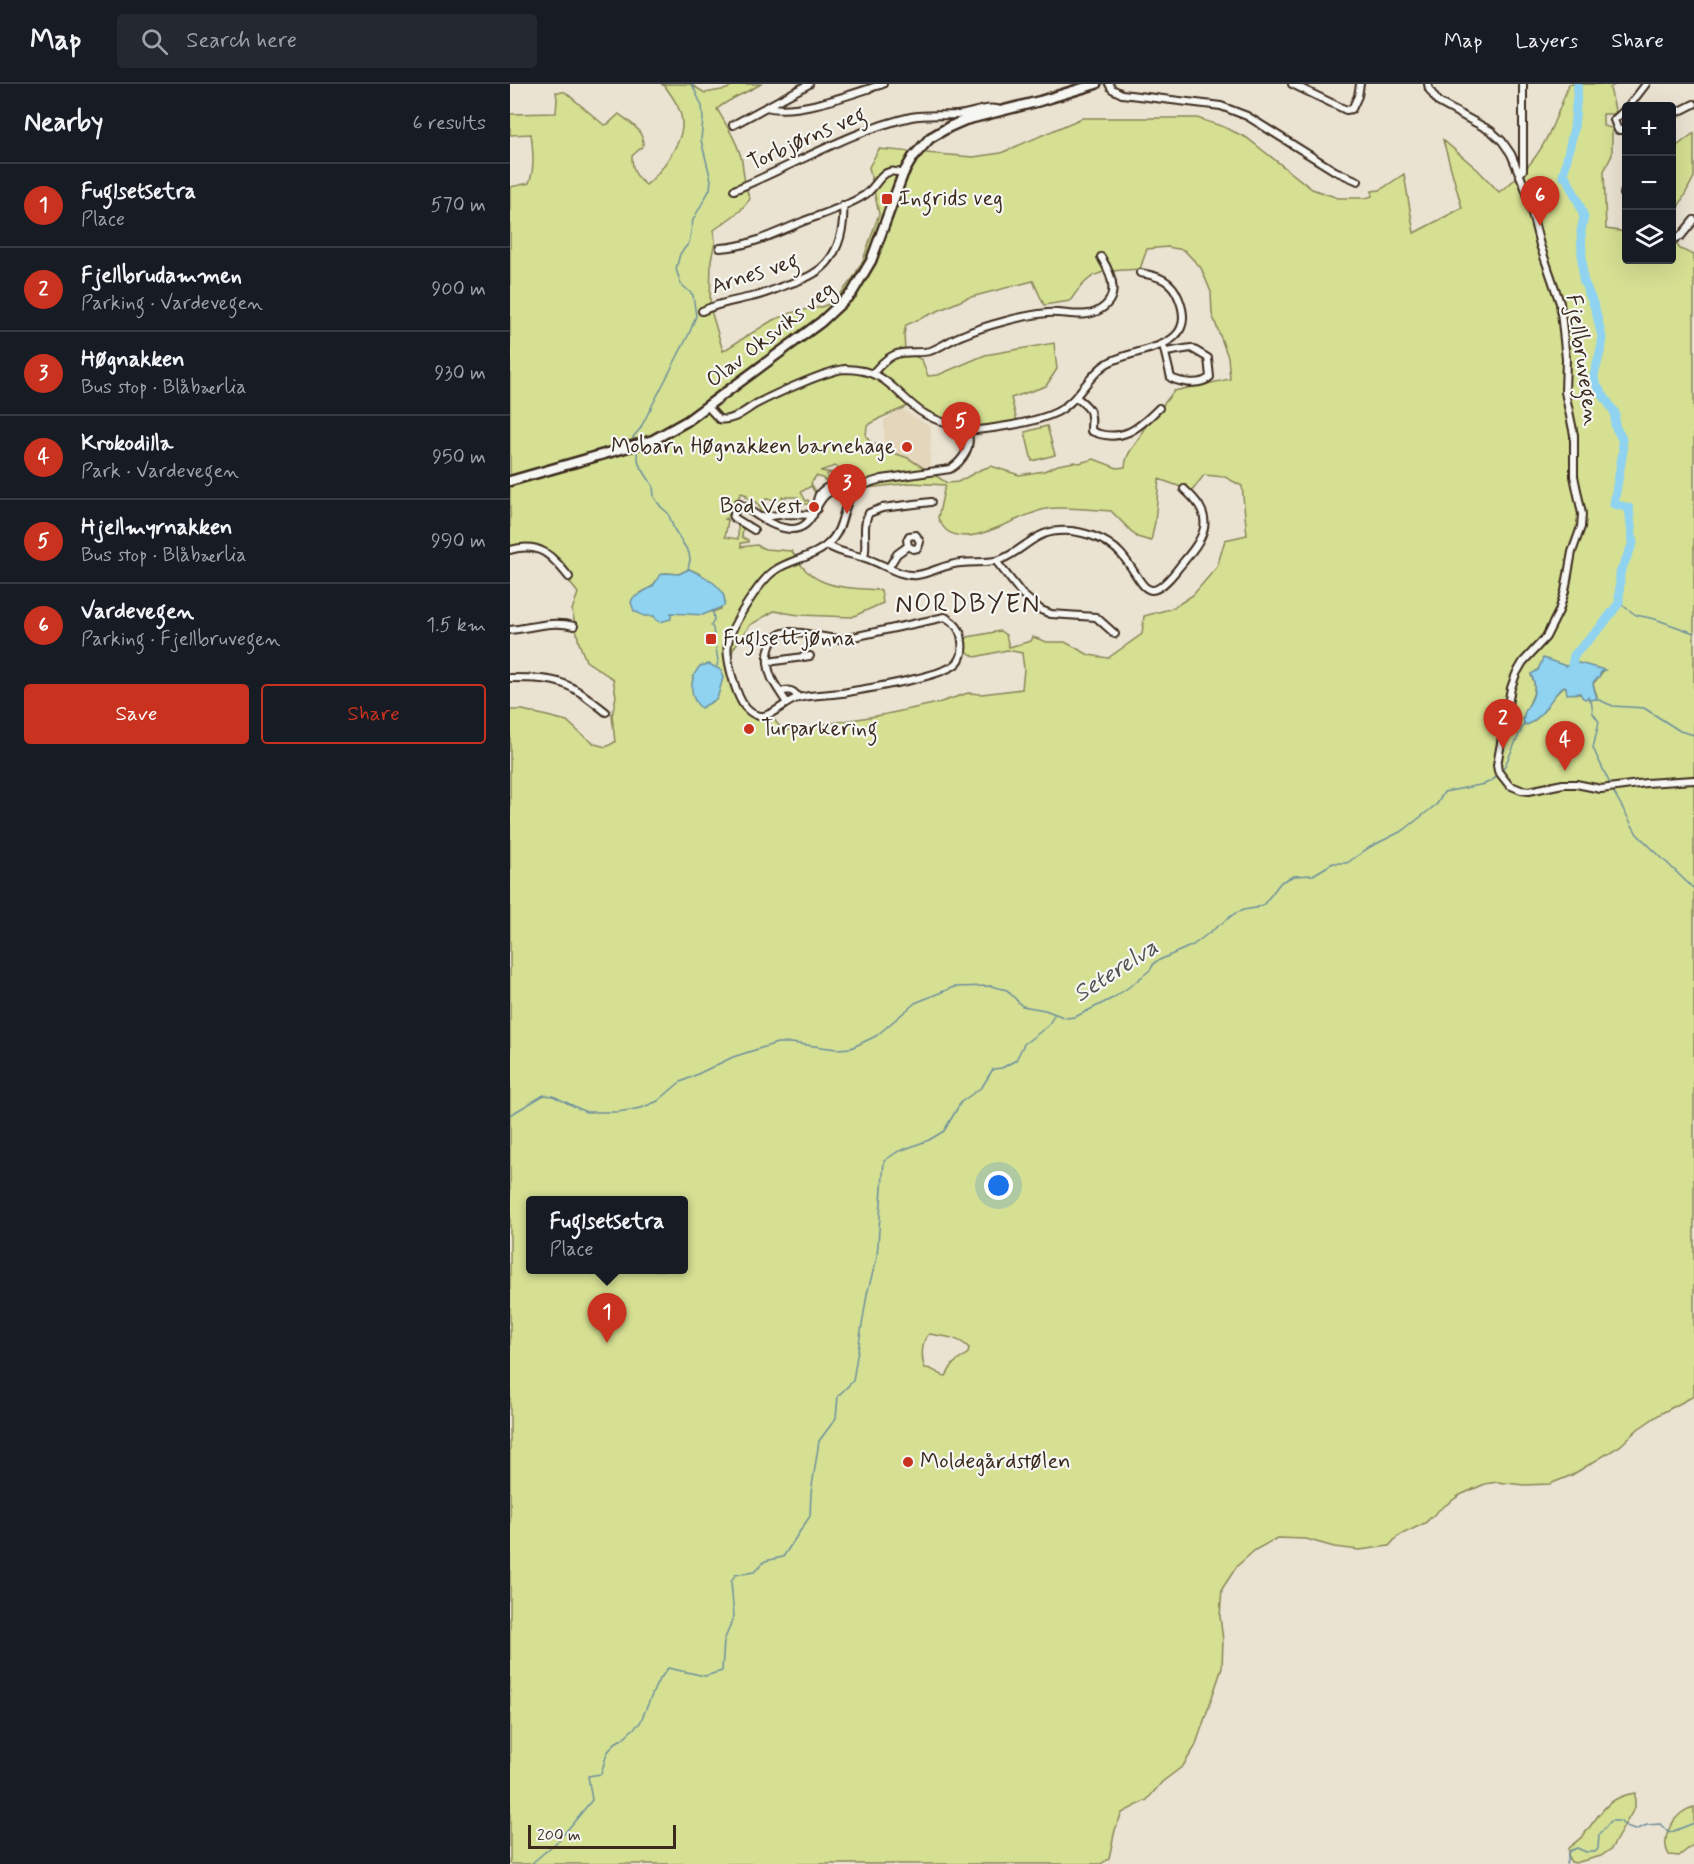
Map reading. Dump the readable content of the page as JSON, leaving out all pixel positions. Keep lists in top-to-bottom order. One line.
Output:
{"streets":{"street":["Torbjørns veg","Arnes veg","Olav Oksviks veg","Fjellbruvegen"]},"crossings":[["Torbjørns veg","Olav Oksviks veg"]],"districts":["NORDBYEN"],"water":["Seterelva"],"places":{"transit":["Ingrids veg","Fuglsettjønna"],"other":["Mobarn Høgnakken barnehage","Bod Vest","Turparkering","Moldegårdstølen"]},"scale_bar":"200 m","page":{"header":"Map","search":"Search here","nav":["Map","Layers","Share"],"heading":["Nearby","6 results"],"map_buttons":["+","−"],"list":[{"mark":"1","name":"Fuglsetsetra","note":"Place","value":"570 m"},{"mark":"2","name":"Fjellbrudammen","note":"Parking · Vardevegen","value":"900 m"},{"mark":"3","name":"Høgnakken","note":"Bus stop · Blåbærlia","value":"930 m"},{"mark":"4","name":"Krokodilla","note":"Park · Vardevegen","value":"950 m"},{"mark":"5","name":"Hjellmyrnakken","note":"Bus stop · Blåbærlia","value":"990 m"},{"mark":"6","name":"Vardevegen","note":"Parking · Fjellbruvegen","value":"1.5 km"}],"pins":["6","5","3","2","4","1"],"buttons":["Save","Share"],"popup":["Fuglsetsetra","Place"],"scale":"200 m"}}
